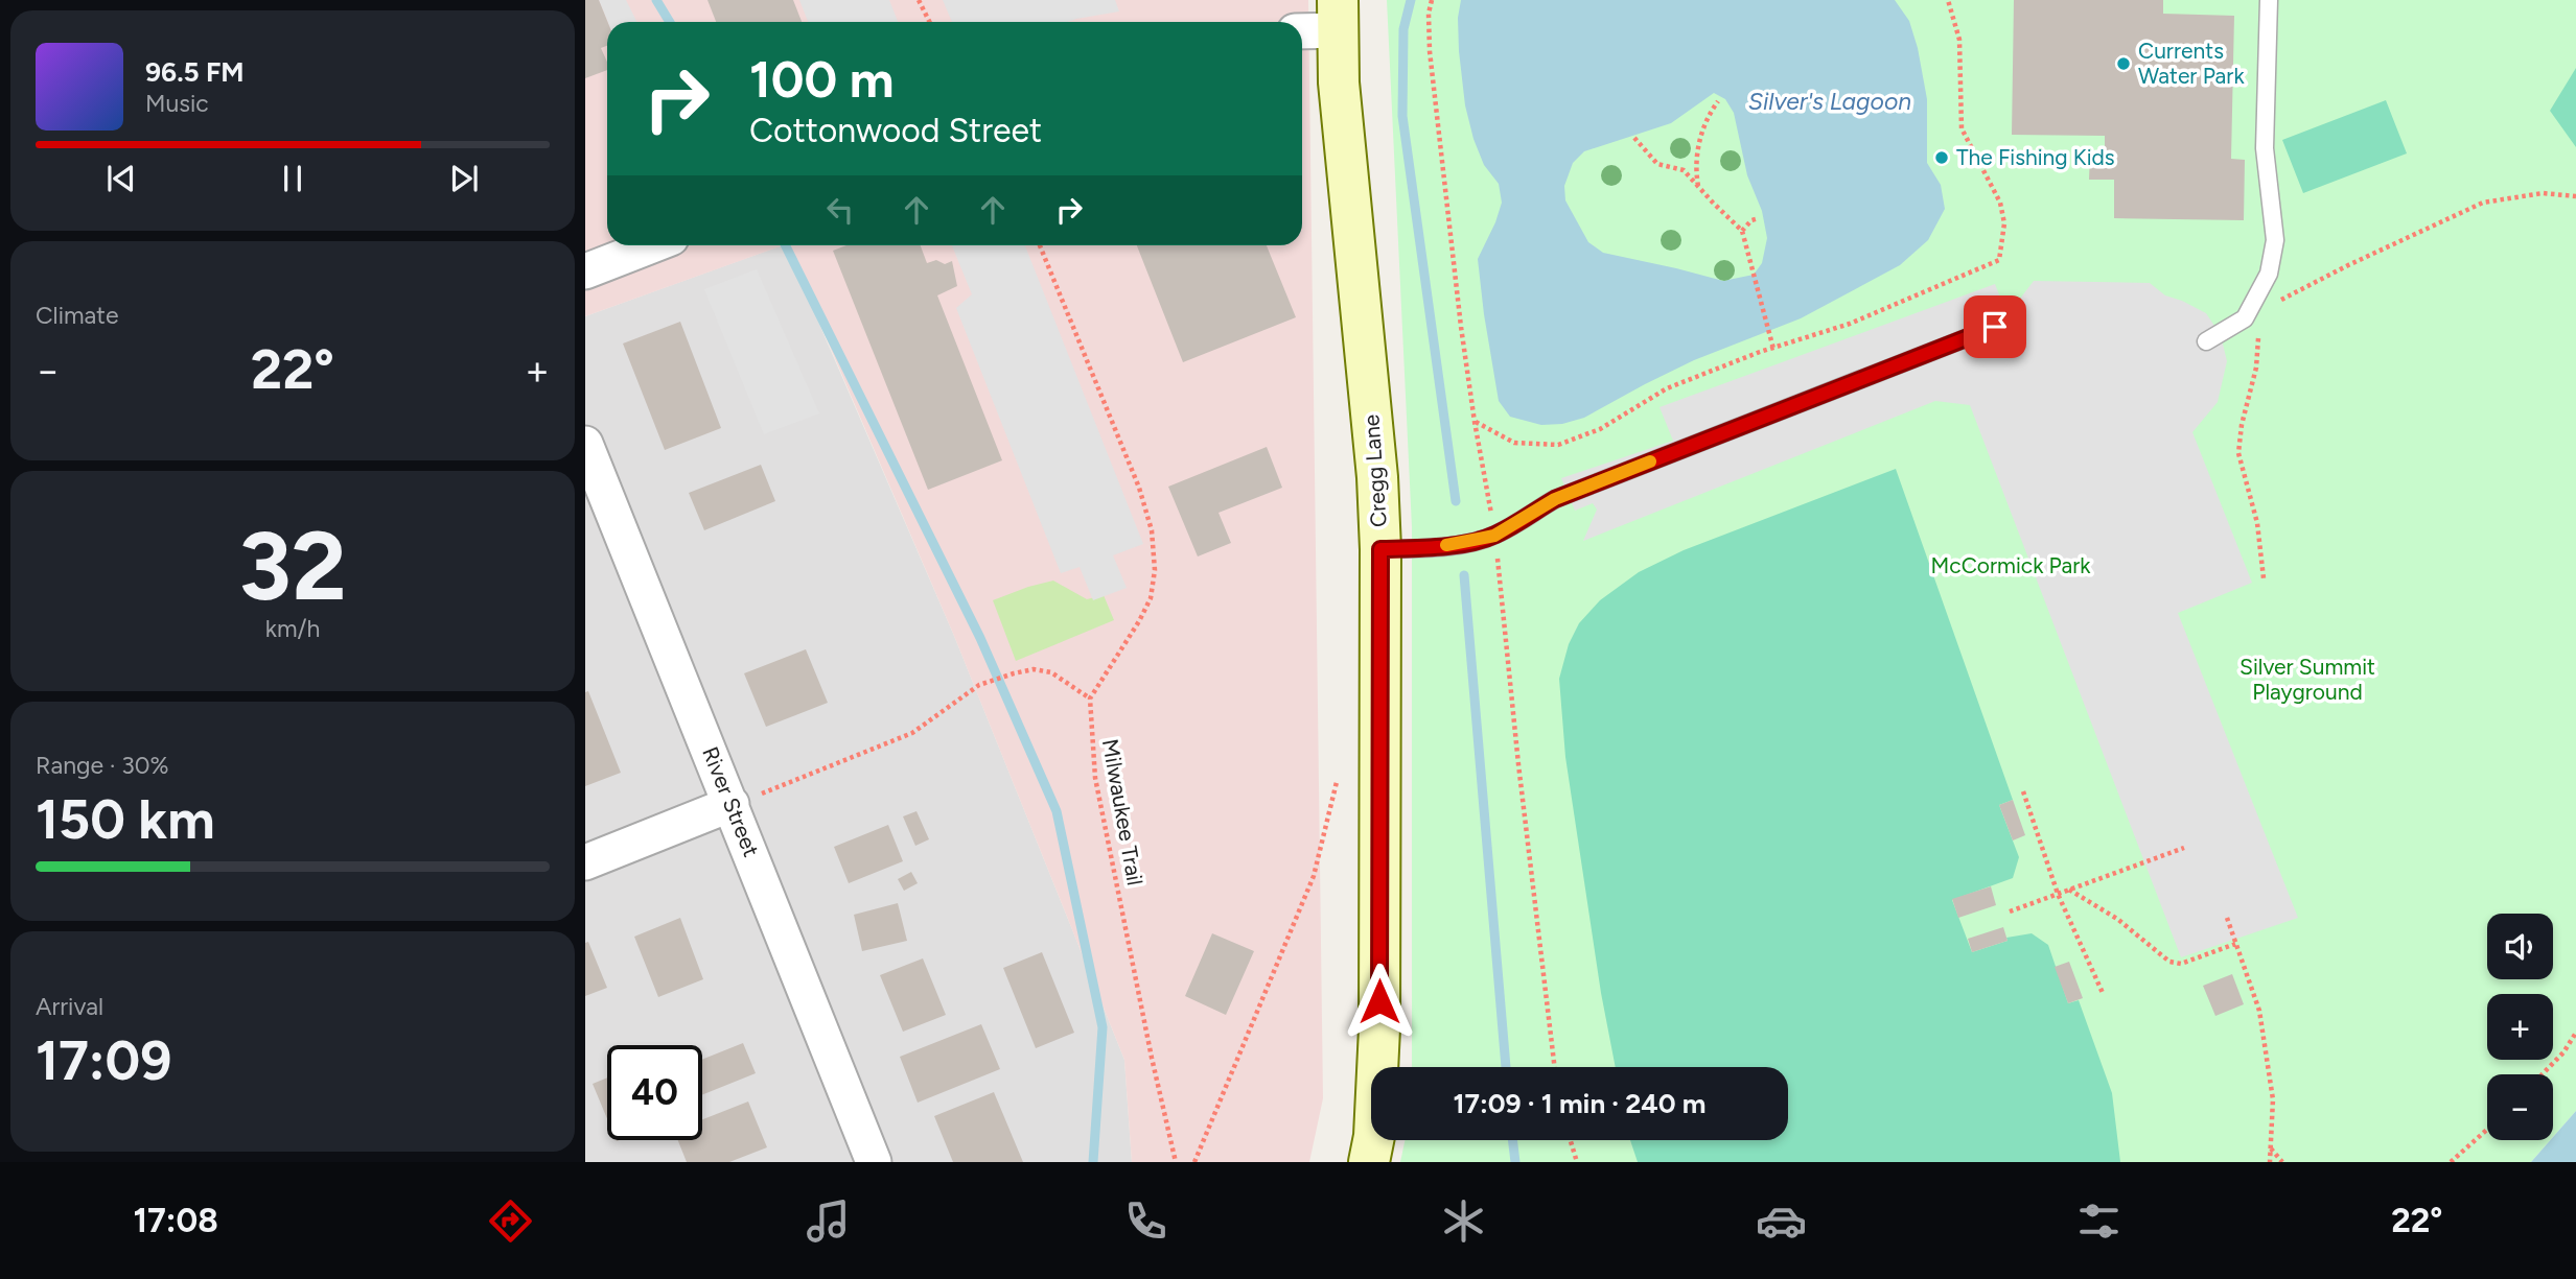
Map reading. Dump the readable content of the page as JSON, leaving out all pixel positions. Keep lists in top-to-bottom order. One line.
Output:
{"streets":{"street":["Cregg Lane","River Street"],"path":["Milwaukee Trail"]},"water":["Silver's Lagoon"],"parks":["McCormick Park","Silver Summit Playground"],"places":["Currents Water Park","The Fishing Kids"],"page":{"turn":["100 m","Cottonwood Street"],"song":["96.5 FM","Music"],"tile":["Climate",["32","km/h"],["Range · 30%","150 km"],["Arrival","17:09"]],"heat":["−","22°","+"],"map_buttons":["+","−"],"limit":"40","trip":"17:09 · 1 min · 240 m","tabs":["17:08","22°"]}}
